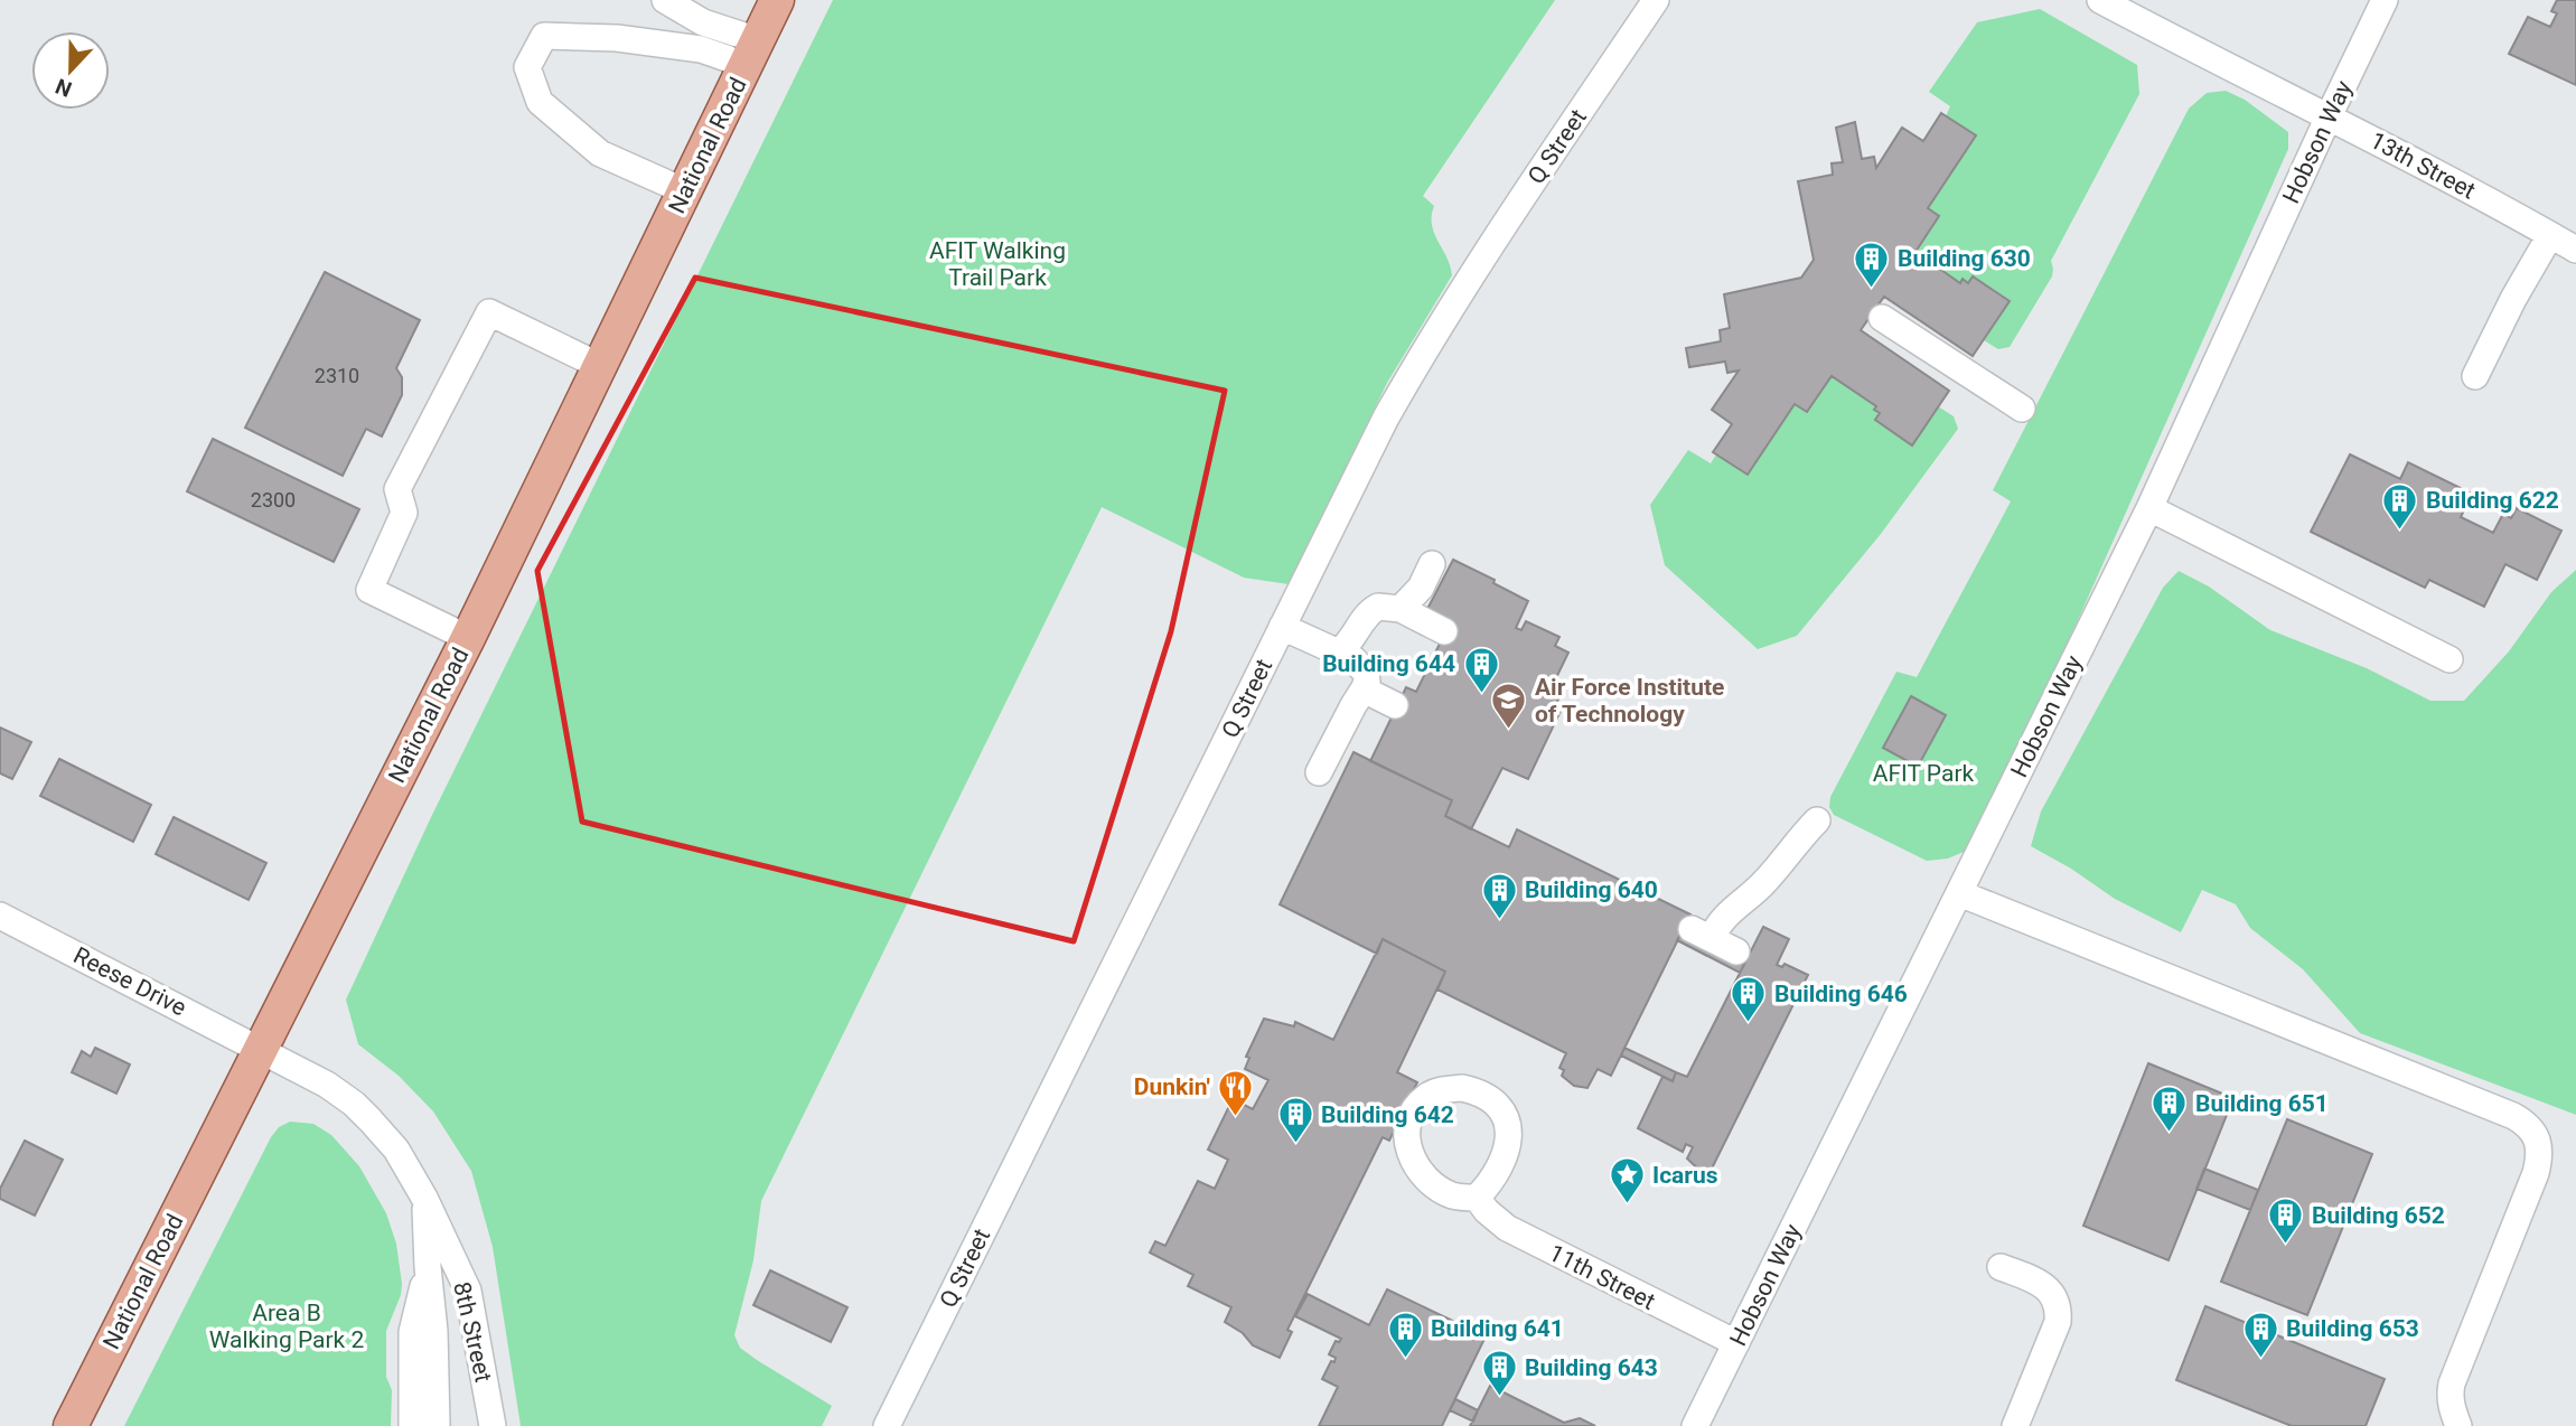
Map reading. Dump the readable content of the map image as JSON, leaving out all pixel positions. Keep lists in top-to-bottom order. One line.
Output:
{"streets":{"main road":["National Road"],"street":["Hobson Way","Q Street","13th Street","Reese Drive","11th Street","8th Street"]},"crossings":[["Hobson Way","13th Street"],["Hobson Way","11th Street"],["National Road","Reese Drive"],["National Road","8th Street"],["Reese Drive","8th Street"]],"parks":["AFIT Walking Trail Park","AFIT Park","Area B Walking Park 2"],"places":{"building":["Building 630","Building 622","Building 644","Building 640","Building 646","Building 651","Building 642","Building 652","Building 641","Building 653","Building 643"],"school or university":["Air Force Institute of Technology"],"restaurant":["Dunkin'"],"place":["Icarus"]},"house_numbers":["2310","2300"],"north":"bottom"}
